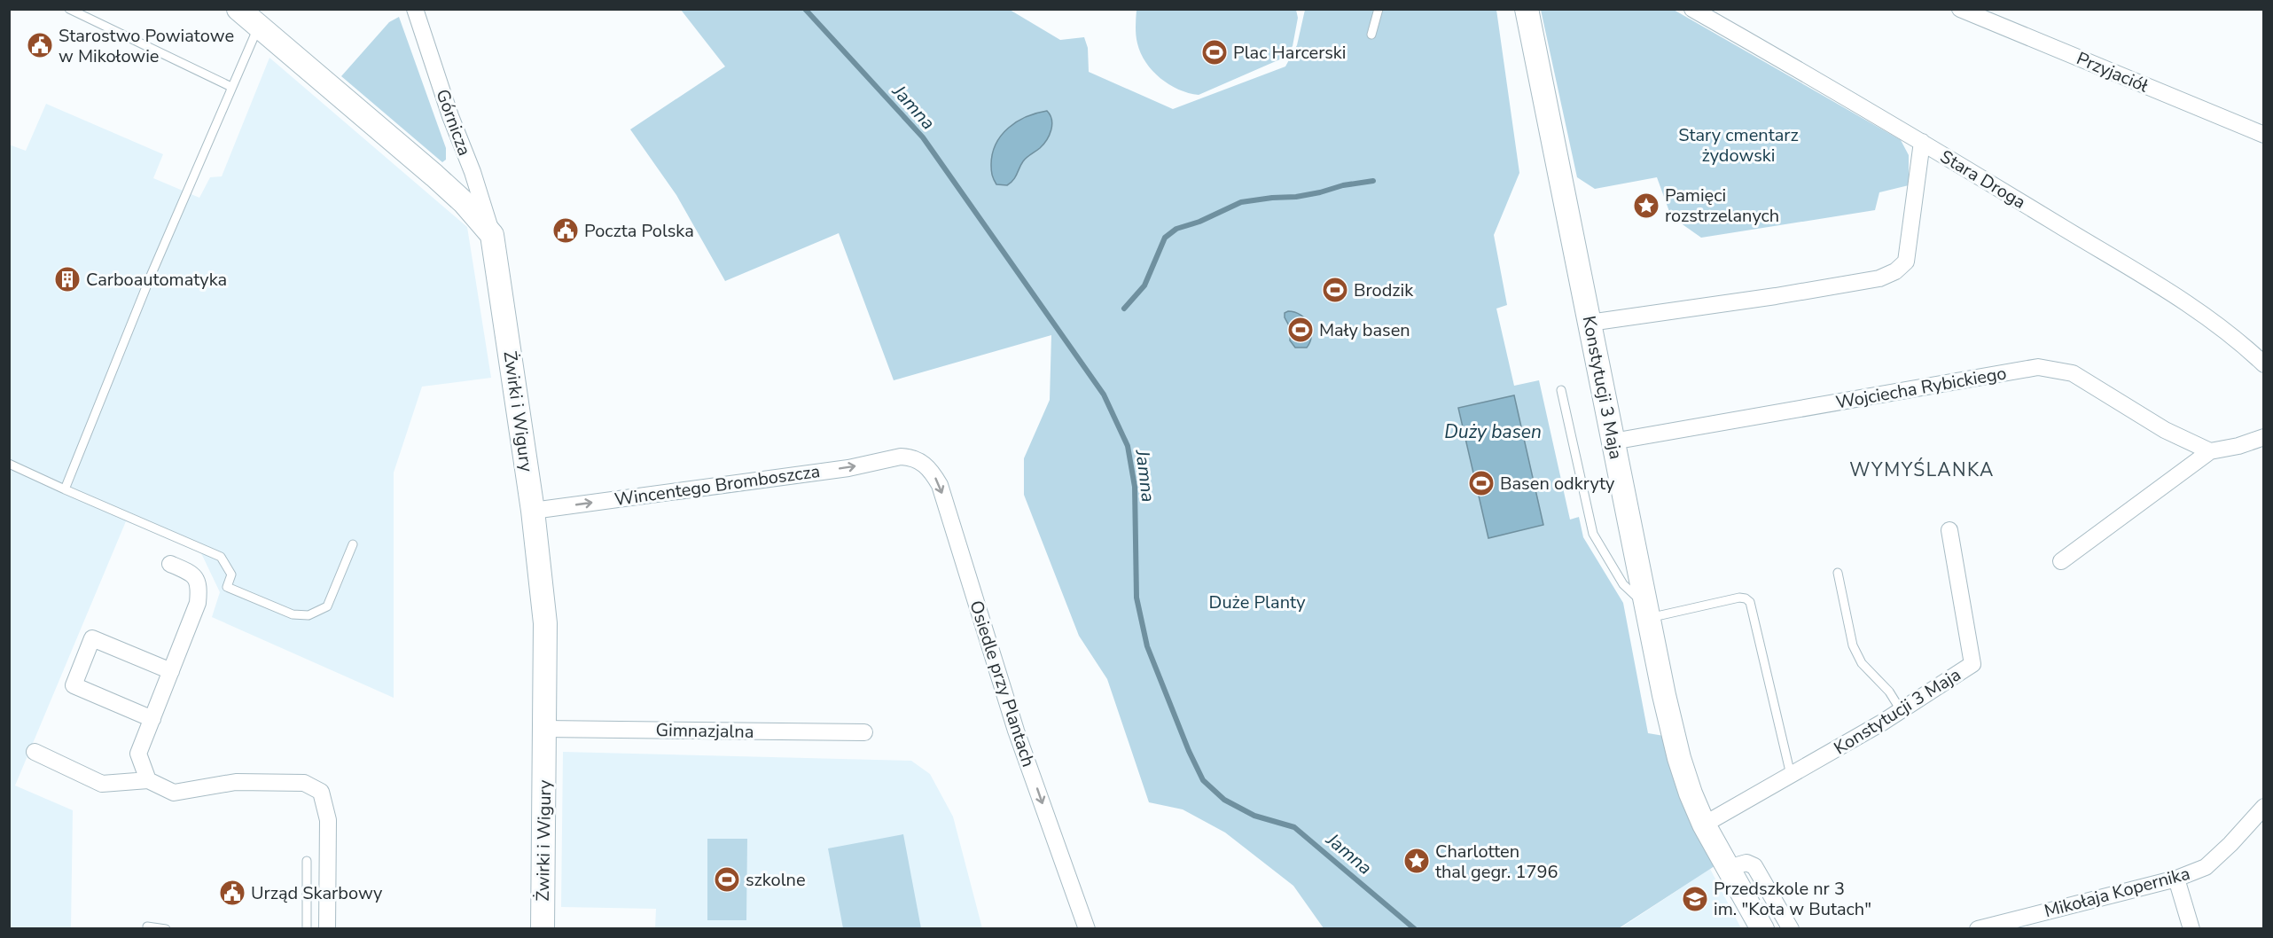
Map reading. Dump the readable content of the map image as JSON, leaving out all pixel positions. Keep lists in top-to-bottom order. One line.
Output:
{"streets":{"street":["Przyjaciół","Górnicza","Stara Droga","Konstytucji 3 Maja","Wojciecha Rybickiego","Żwirki i Wigury","Wincentego Bromboszcza","Osiedle przy Plantach","Gimnazjalna","Mikołaja Kopernika"]},"crossings":[["Górnicza","Żwirki i Wigury"],["Konstytucji 3 Maja","Wojciecha Rybickiego"],["Żwirki i Wigury","Wincentego Bromboszcza"],["Żwirki i Wigury","Gimnazjalna"],["Wincentego Bromboszcza","Osiedle przy Plantach"]],"one_way":["Wincentego Bromboszcza","Osiedle przy Plantach"],"districts":["WYMYŚLANKA"],"water":["Jamna","Duży basen"],"parks":["Stary cmentarz żydowski","Duże Planty"],"places":{"public building":["Starostwo Powiatowe w Mikołowie","Poczta Polska","Urząd Skarbowy"],"sports":["Plac Harcerski","Brodzik","Mały basen","Basen odkryty","szkolne"],"place":["Pamięci rozstrzelanych","Charlotten thal gegr. 1796"],"building":["Carboautomatyka"],"school or university":["Przedszkole nr 3 im. \"Kota w Butach\""]}}
